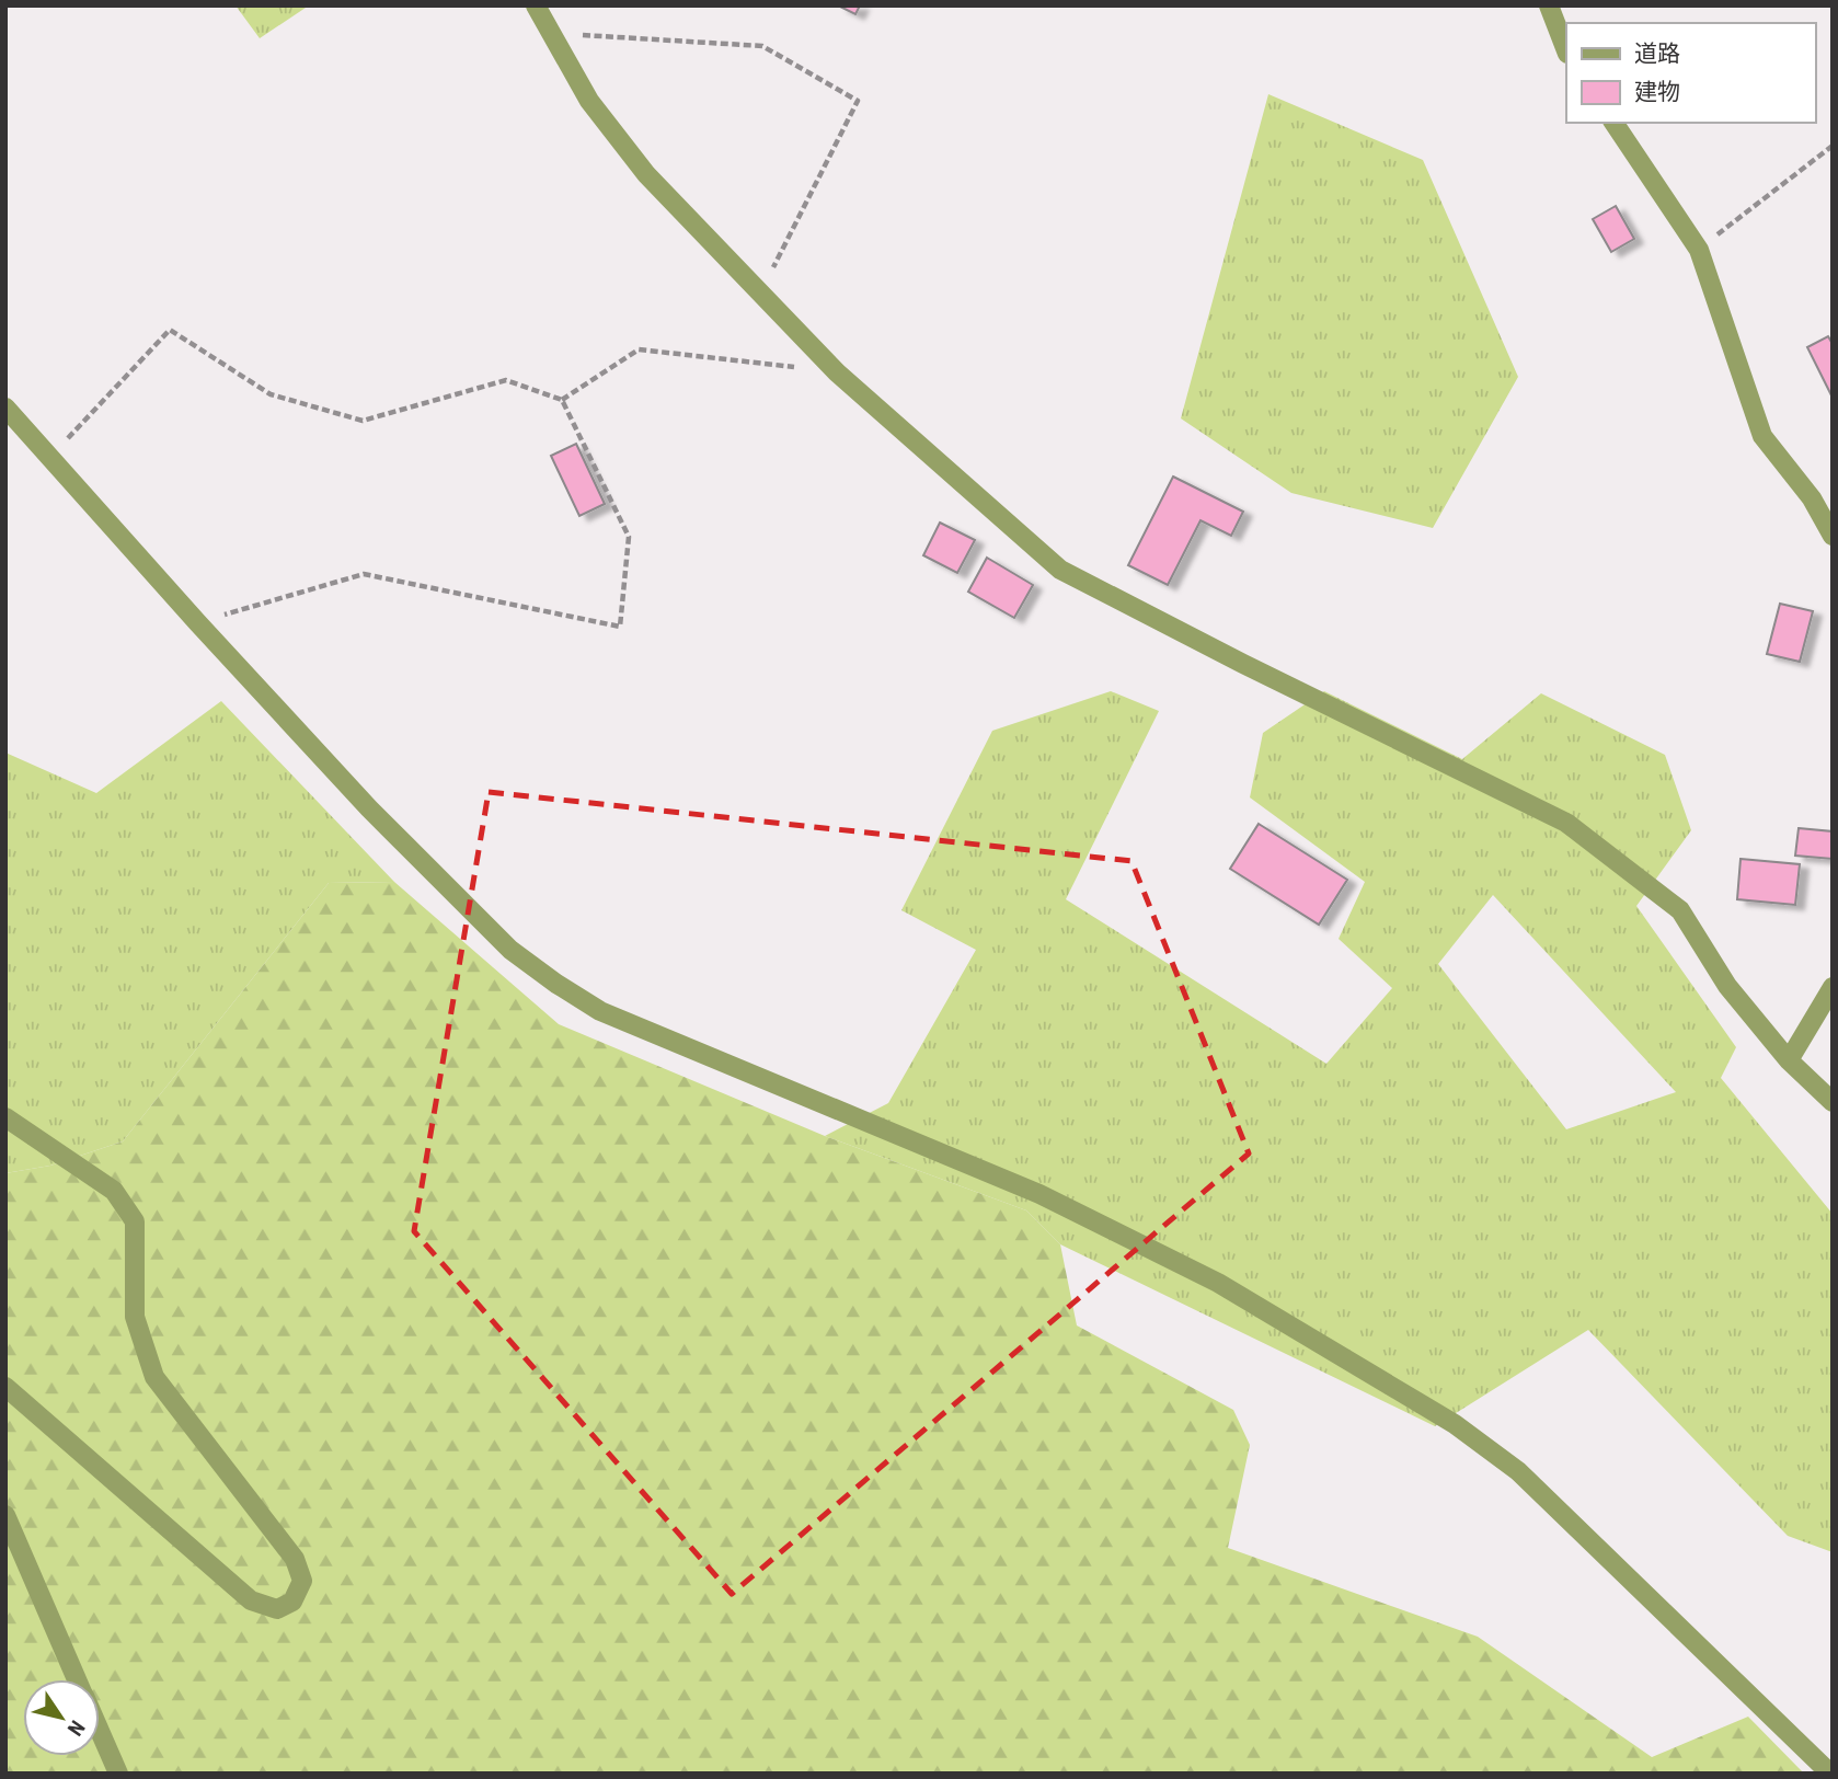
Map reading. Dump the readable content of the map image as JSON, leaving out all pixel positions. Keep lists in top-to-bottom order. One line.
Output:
{"legend":["道路","建物"],"north":"bottom right"}
